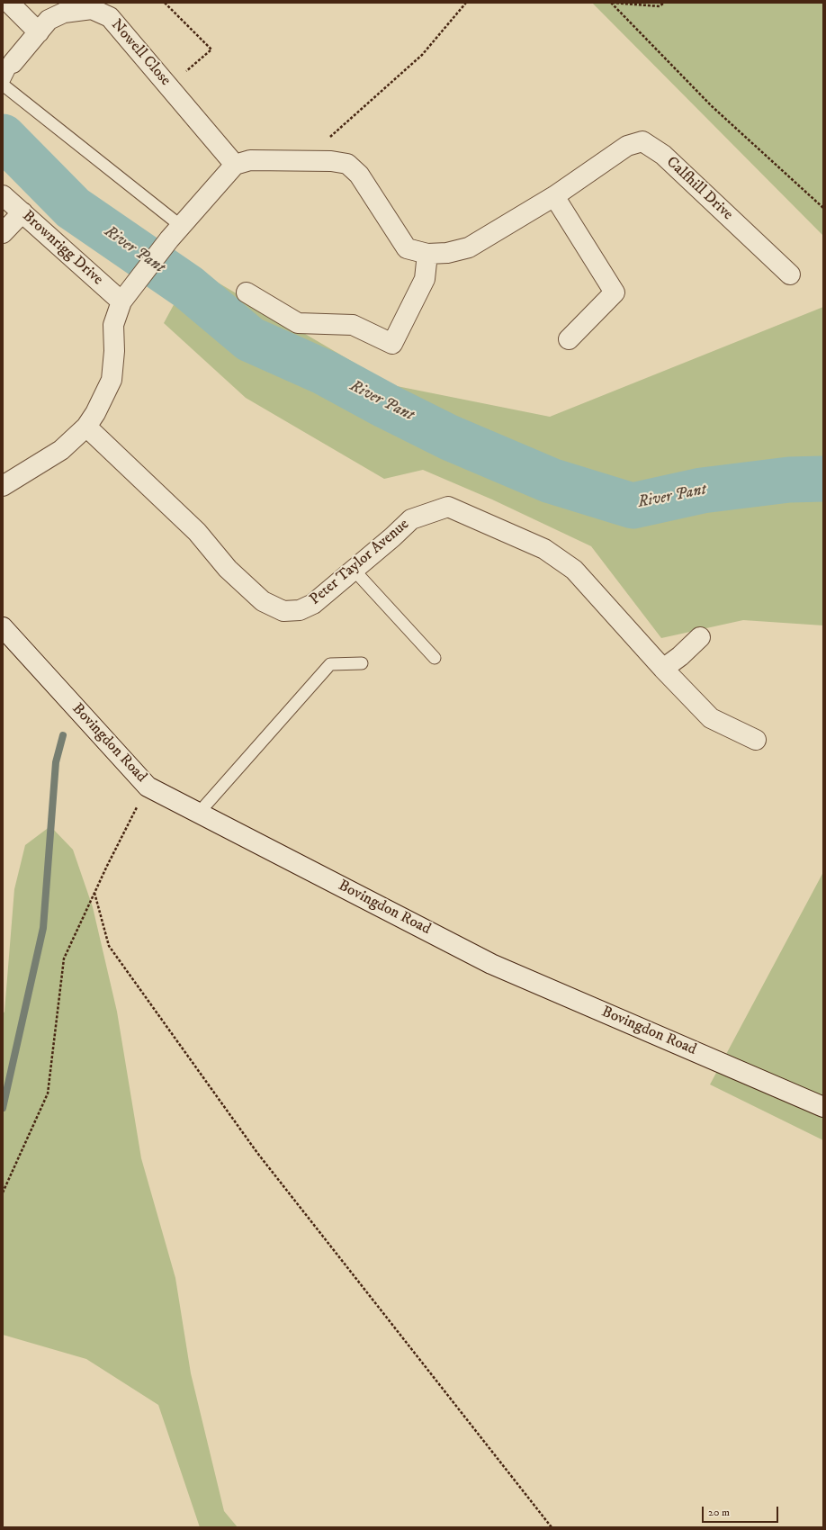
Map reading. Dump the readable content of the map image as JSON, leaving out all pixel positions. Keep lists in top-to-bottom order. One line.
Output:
{"streets":{"street":["Nowell Close","Calfhill Drive","Brownrigg Drive","Peter Taylor Avenue","Bovingdon Road"]},"crossings":[["Nowell Close","Calfhill Drive"]],"water":["River Pant"],"scale_bar":"20 m"}
